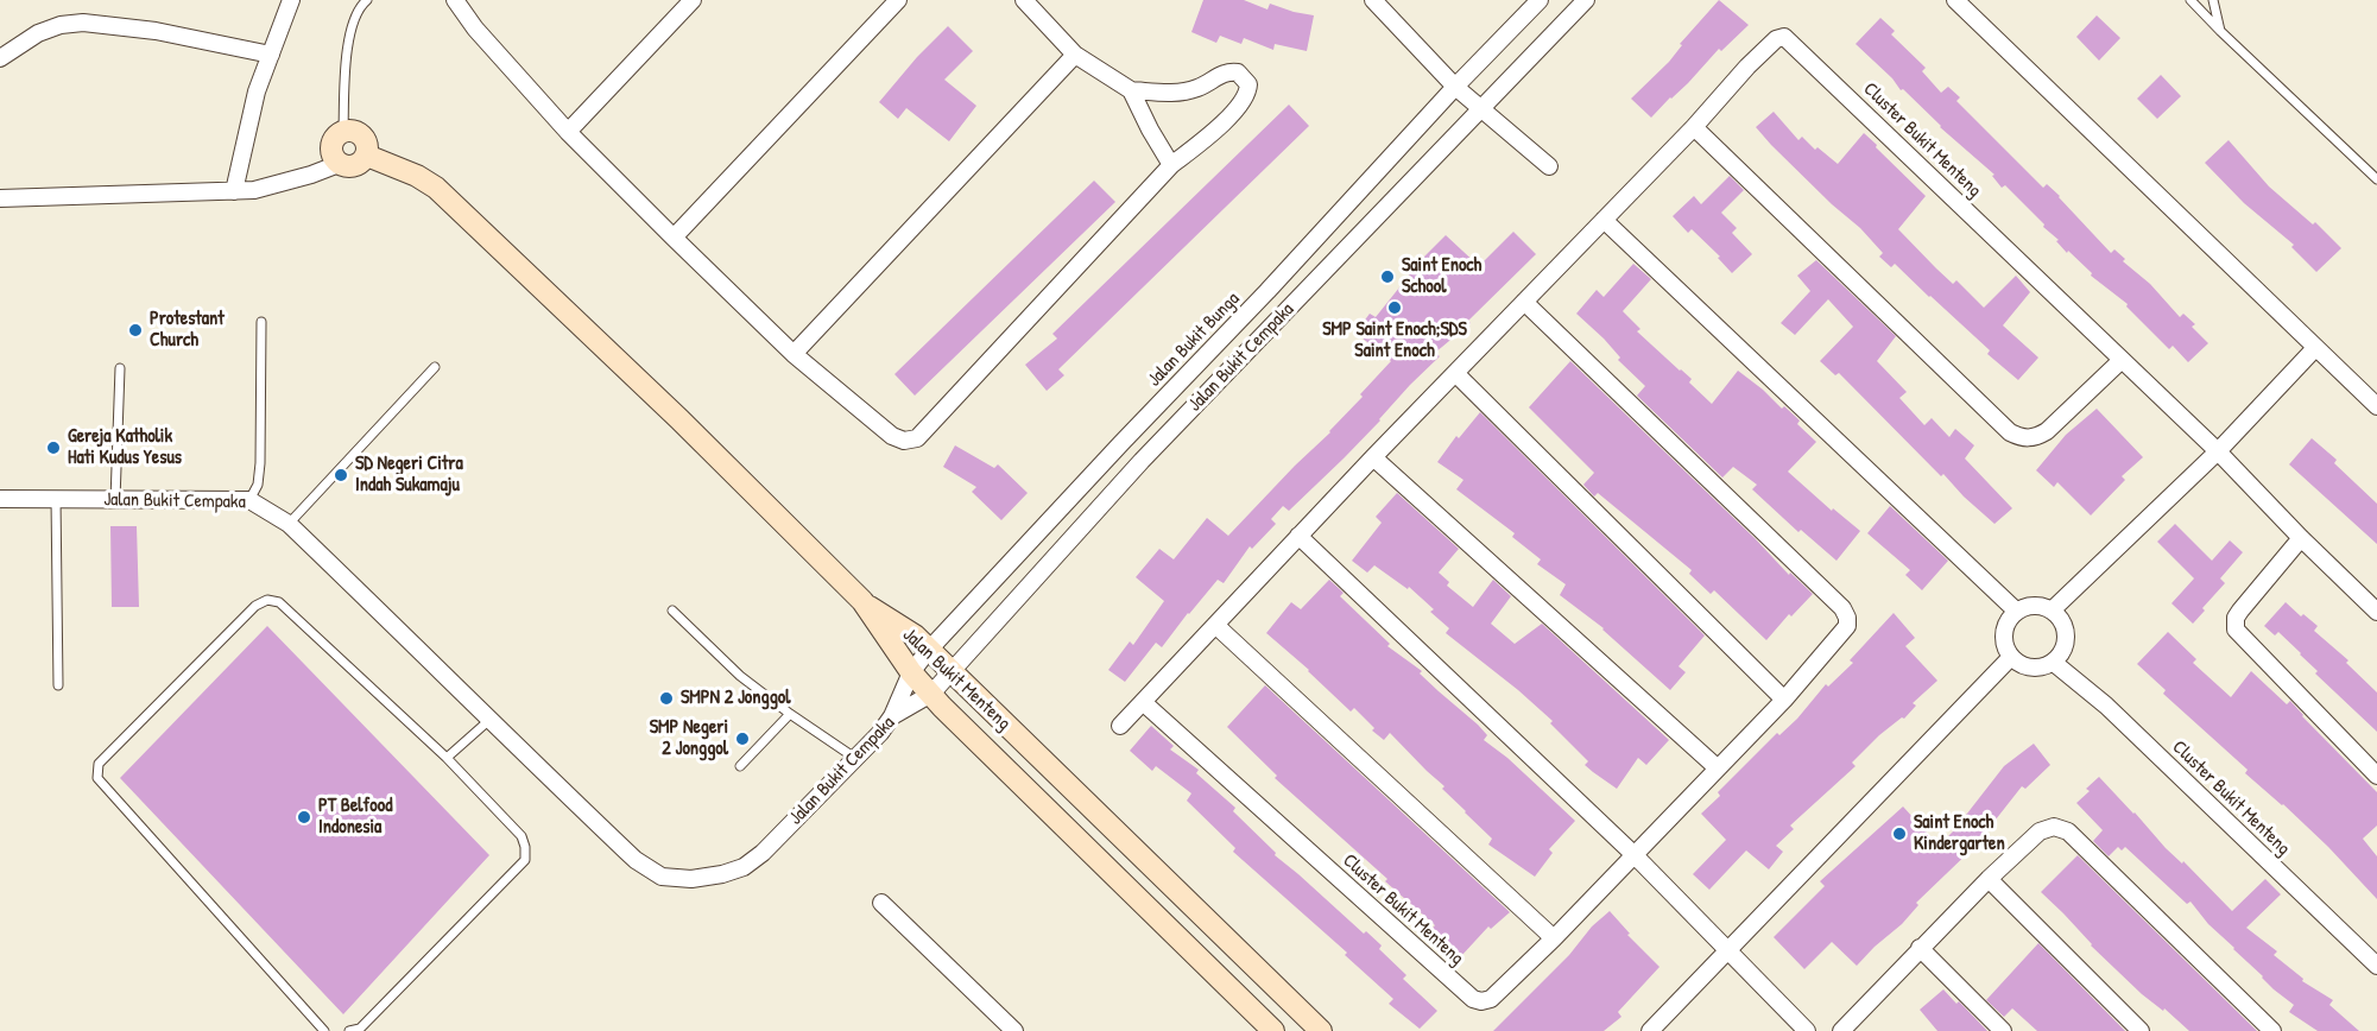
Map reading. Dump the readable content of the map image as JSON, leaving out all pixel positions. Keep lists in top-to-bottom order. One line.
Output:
{"streets":{"street":["Cluster Bukit Menteng","Jalan Bukit Bunga","Jalan Bukit Cempaka","Jalan Bukit Menteng"]},"crossings":[["Jalan Bukit Bunga","Jalan Bukit Cempaka"],["Jalan Bukit Bunga","Jalan Bukit Menteng"],["Jalan Bukit Cempaka","Jalan Bukit Menteng"]],"places":["Saint Enoch School","SMP Saint Enoch;SDS Saint Enoch","Protestant Church","Gereja Katholik Hati Kudus Yesus","SD Negeri Citra Indah Sukamaju","SMPN 2 Jonggol","SMP Negeri 2 Jonggol","PT Belfood Indonesia","Saint Enoch Kindergarten"]}
